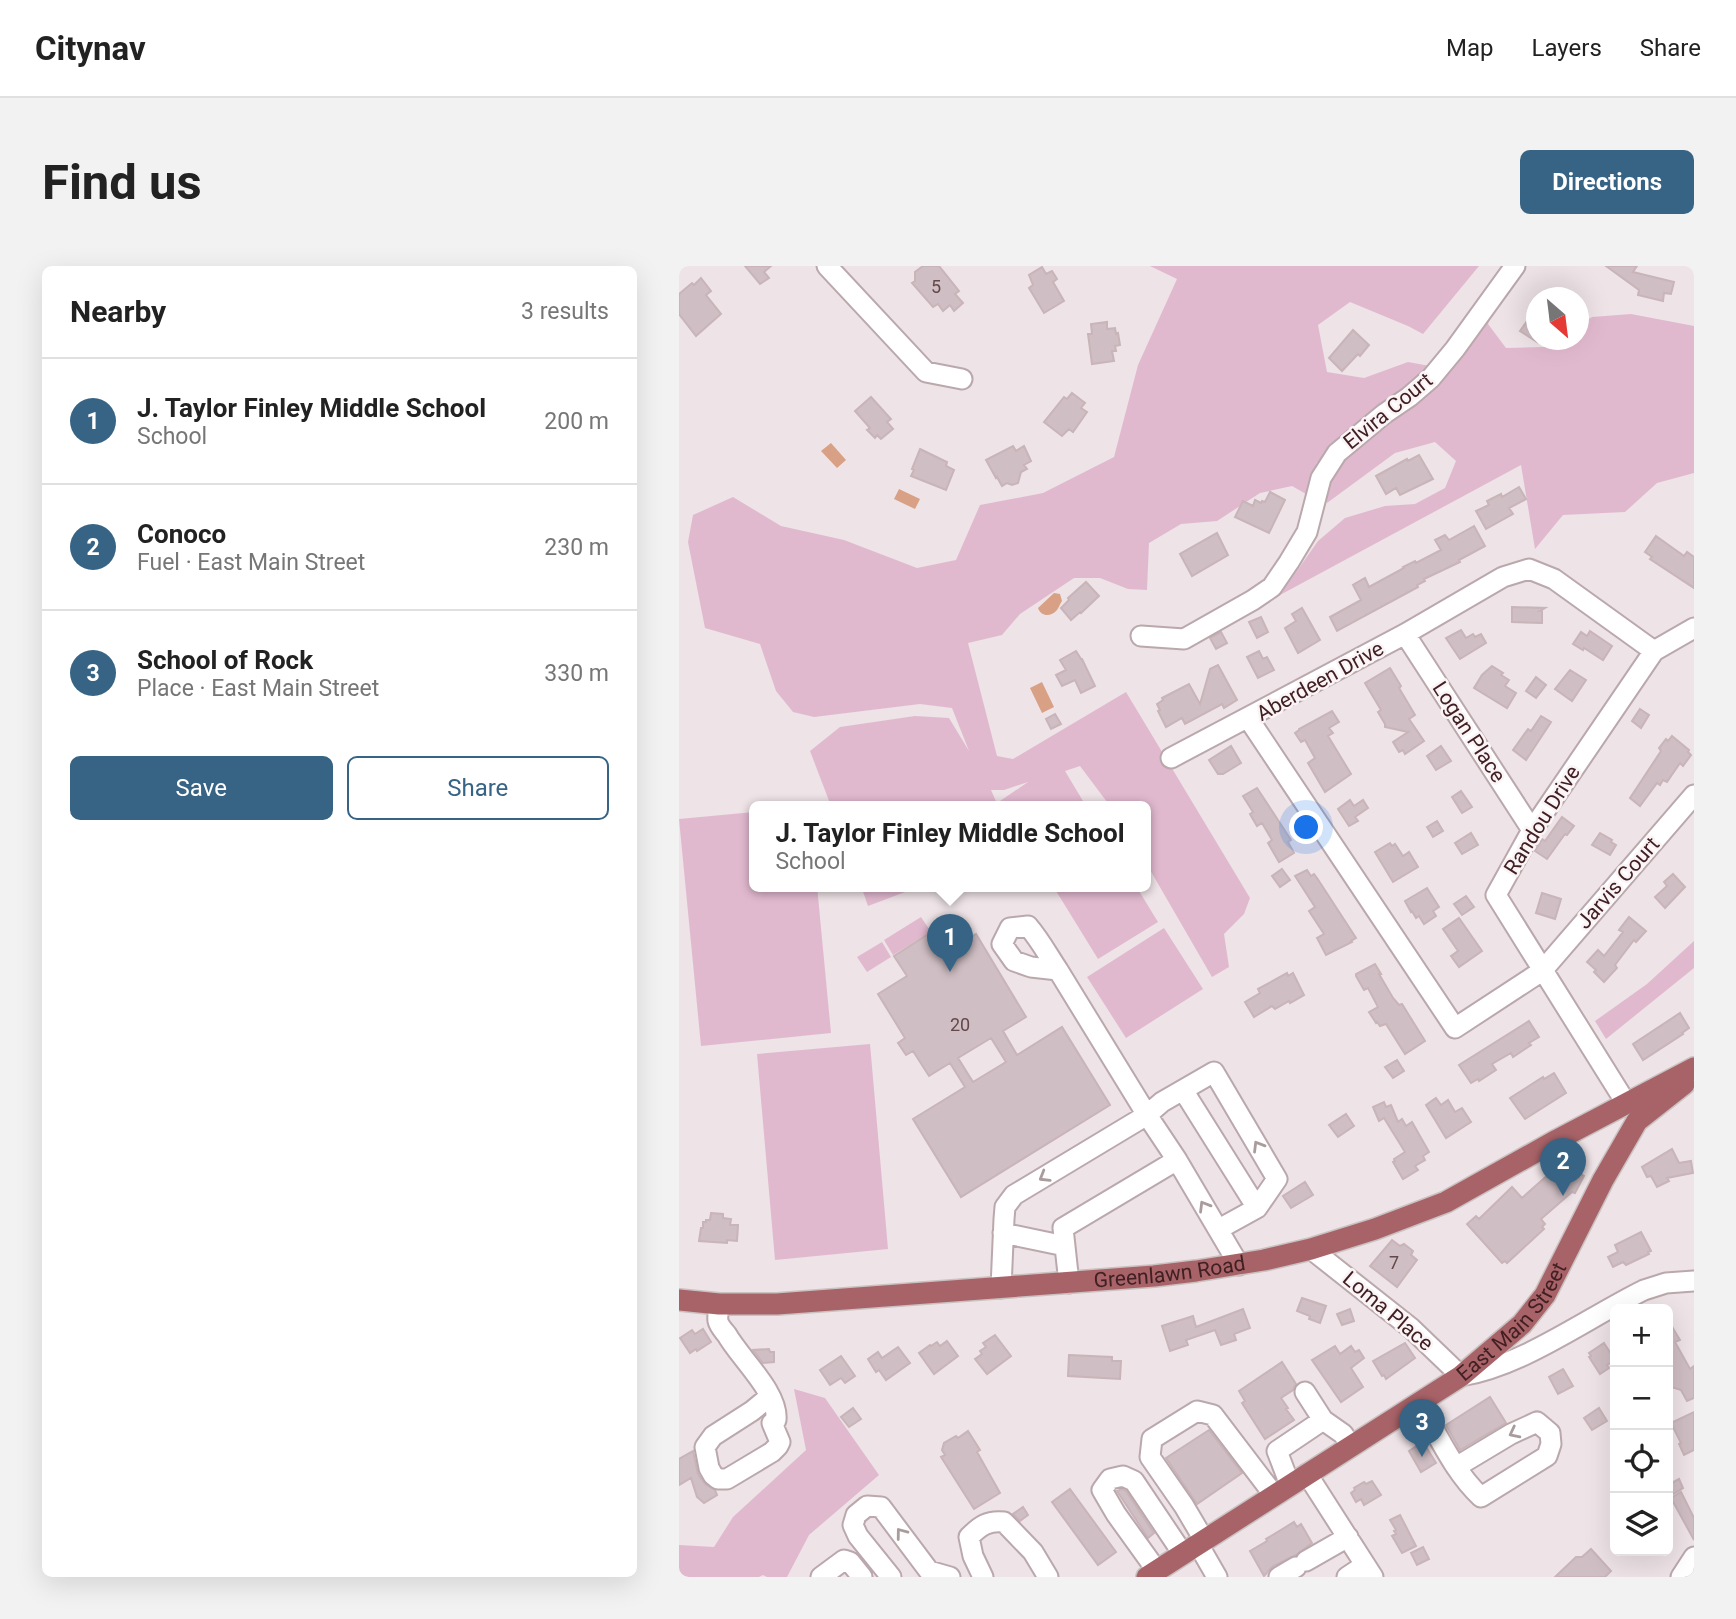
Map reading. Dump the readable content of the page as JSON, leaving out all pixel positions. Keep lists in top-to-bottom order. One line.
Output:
{"streets":{"main road":["Greenlawn Road","East Main Street"],"street":["Elvira Court","Aberdeen Drive","Logan Place","Randou Drive","Jarvis Court","Loma Place"]},"crossings":[["Aberdeen Drive","Logan Place"],["Aberdeen Drive","Randou Drive"],["Aberdeen Drive","Jarvis Court"],["Logan Place","Randou Drive"],["Randou Drive","Jarvis Court"],["Randou Drive","Greenlawn Road"],["Randou Drive","East Main Street"],["Greenlawn Road","Loma Place"],["Greenlawn Road","East Main Street"],["Loma Place","East Main Street"]],"house_numbers":["5","20","7"],"north":"bottom right","page":{"header":"Citynav","nav":["Map","Layers","Share"],"buttons":["Directions",["Save","Share"]],"title":"Find us","heading":["Nearby","3 results"],"list":[{"mark":"1","name":"J. Taylor Finley Middle School","note":"School","value":"200 m"},{"mark":"2","name":"Conoco","note":"Fuel · East Main Street","value":"230 m"},{"mark":"3","name":"School of Rock","note":"Place · East Main Street","value":"330 m"}],"popup":["J. Taylor Finley Middle School","School"],"pins":["1","2","3"],"map_buttons":["+","−"]}}
